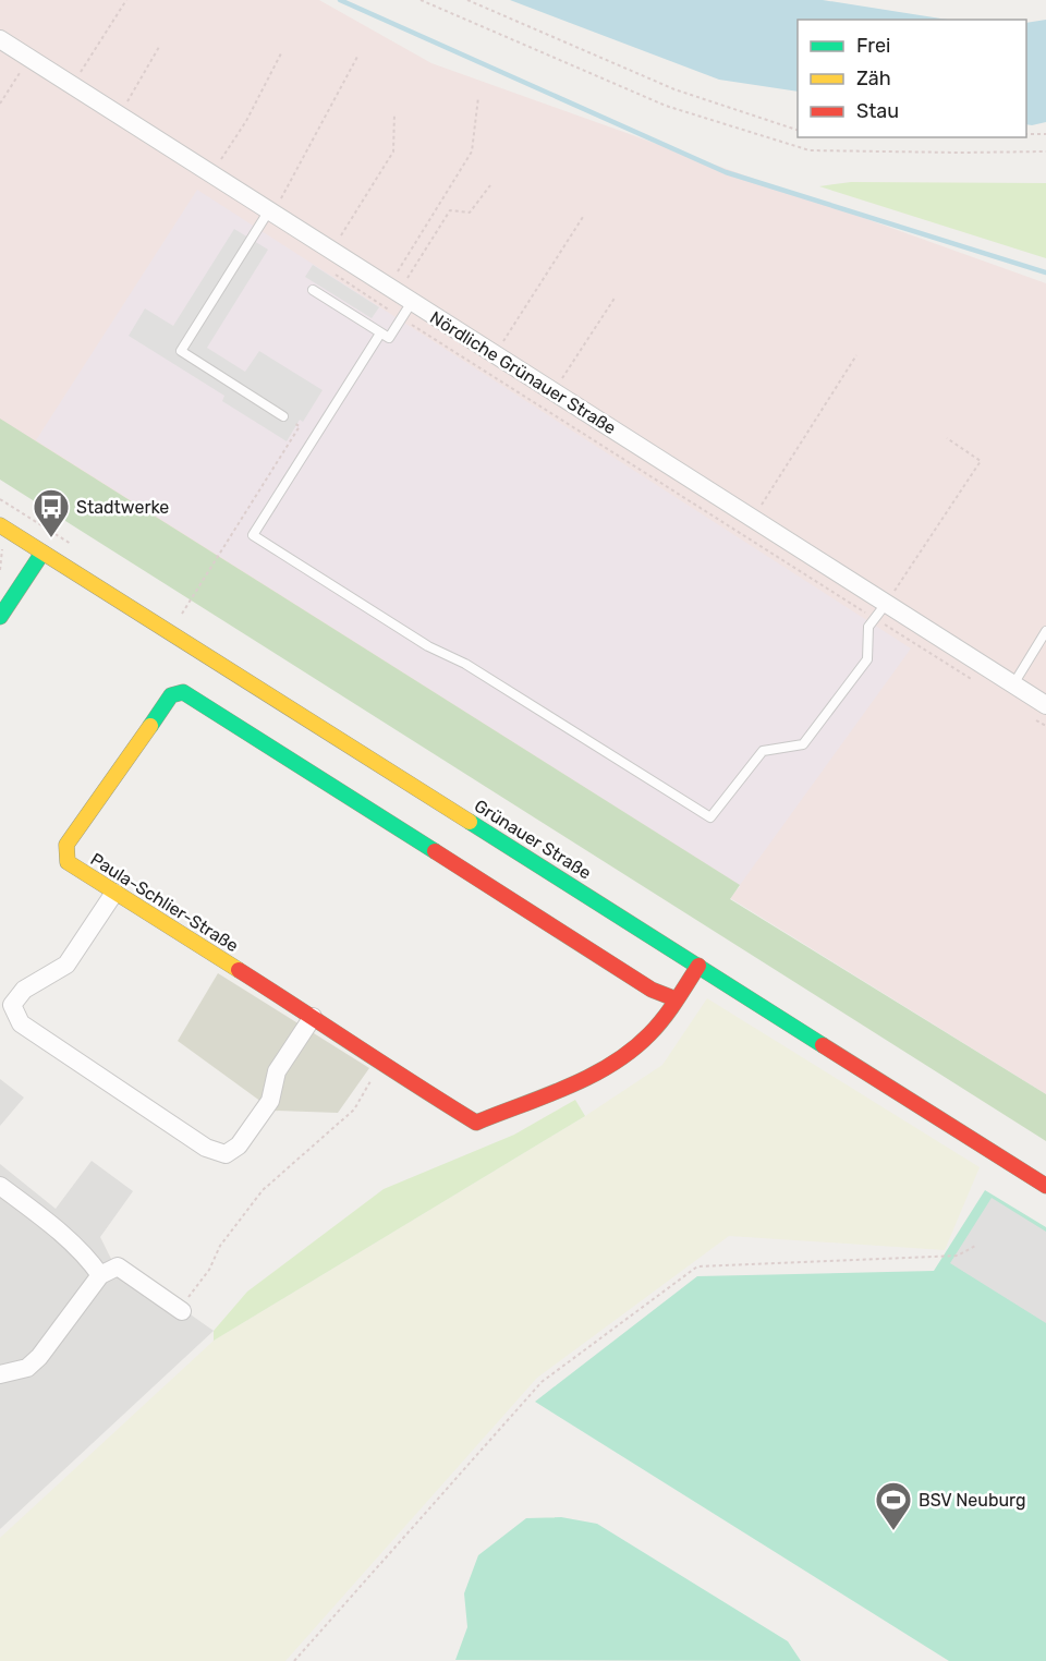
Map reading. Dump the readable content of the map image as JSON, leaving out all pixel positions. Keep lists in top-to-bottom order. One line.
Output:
{"streets":{"street":["Nördliche Grünauer Straße","Grünauer Straße","Paula-Schlier-Straße"]},"crossings":[["Grünauer Straße","Paula-Schlier-Straße"]],"places":{"bus stop":["Stadtwerke"],"sports":["BSV Neuburg"]},"legend":["Frei","Zäh","Stau"]}
